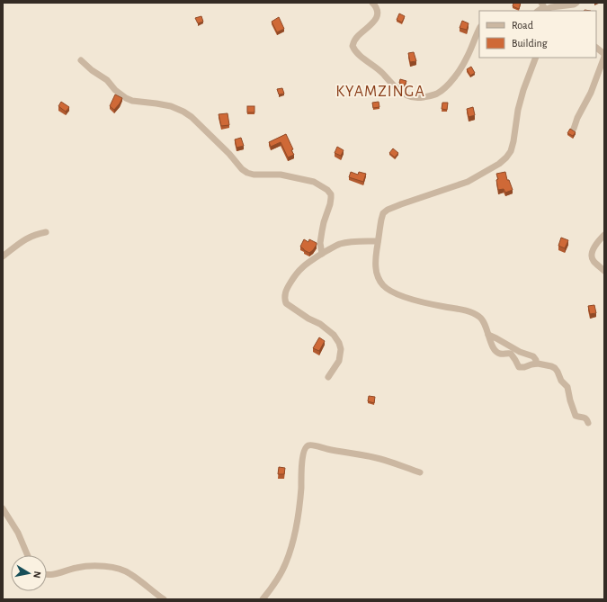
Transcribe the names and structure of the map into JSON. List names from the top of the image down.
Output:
{
  "districts": ["KYAMZINGA"],
  "legend": ["Road", "Building"],
  "north": "right"
}
